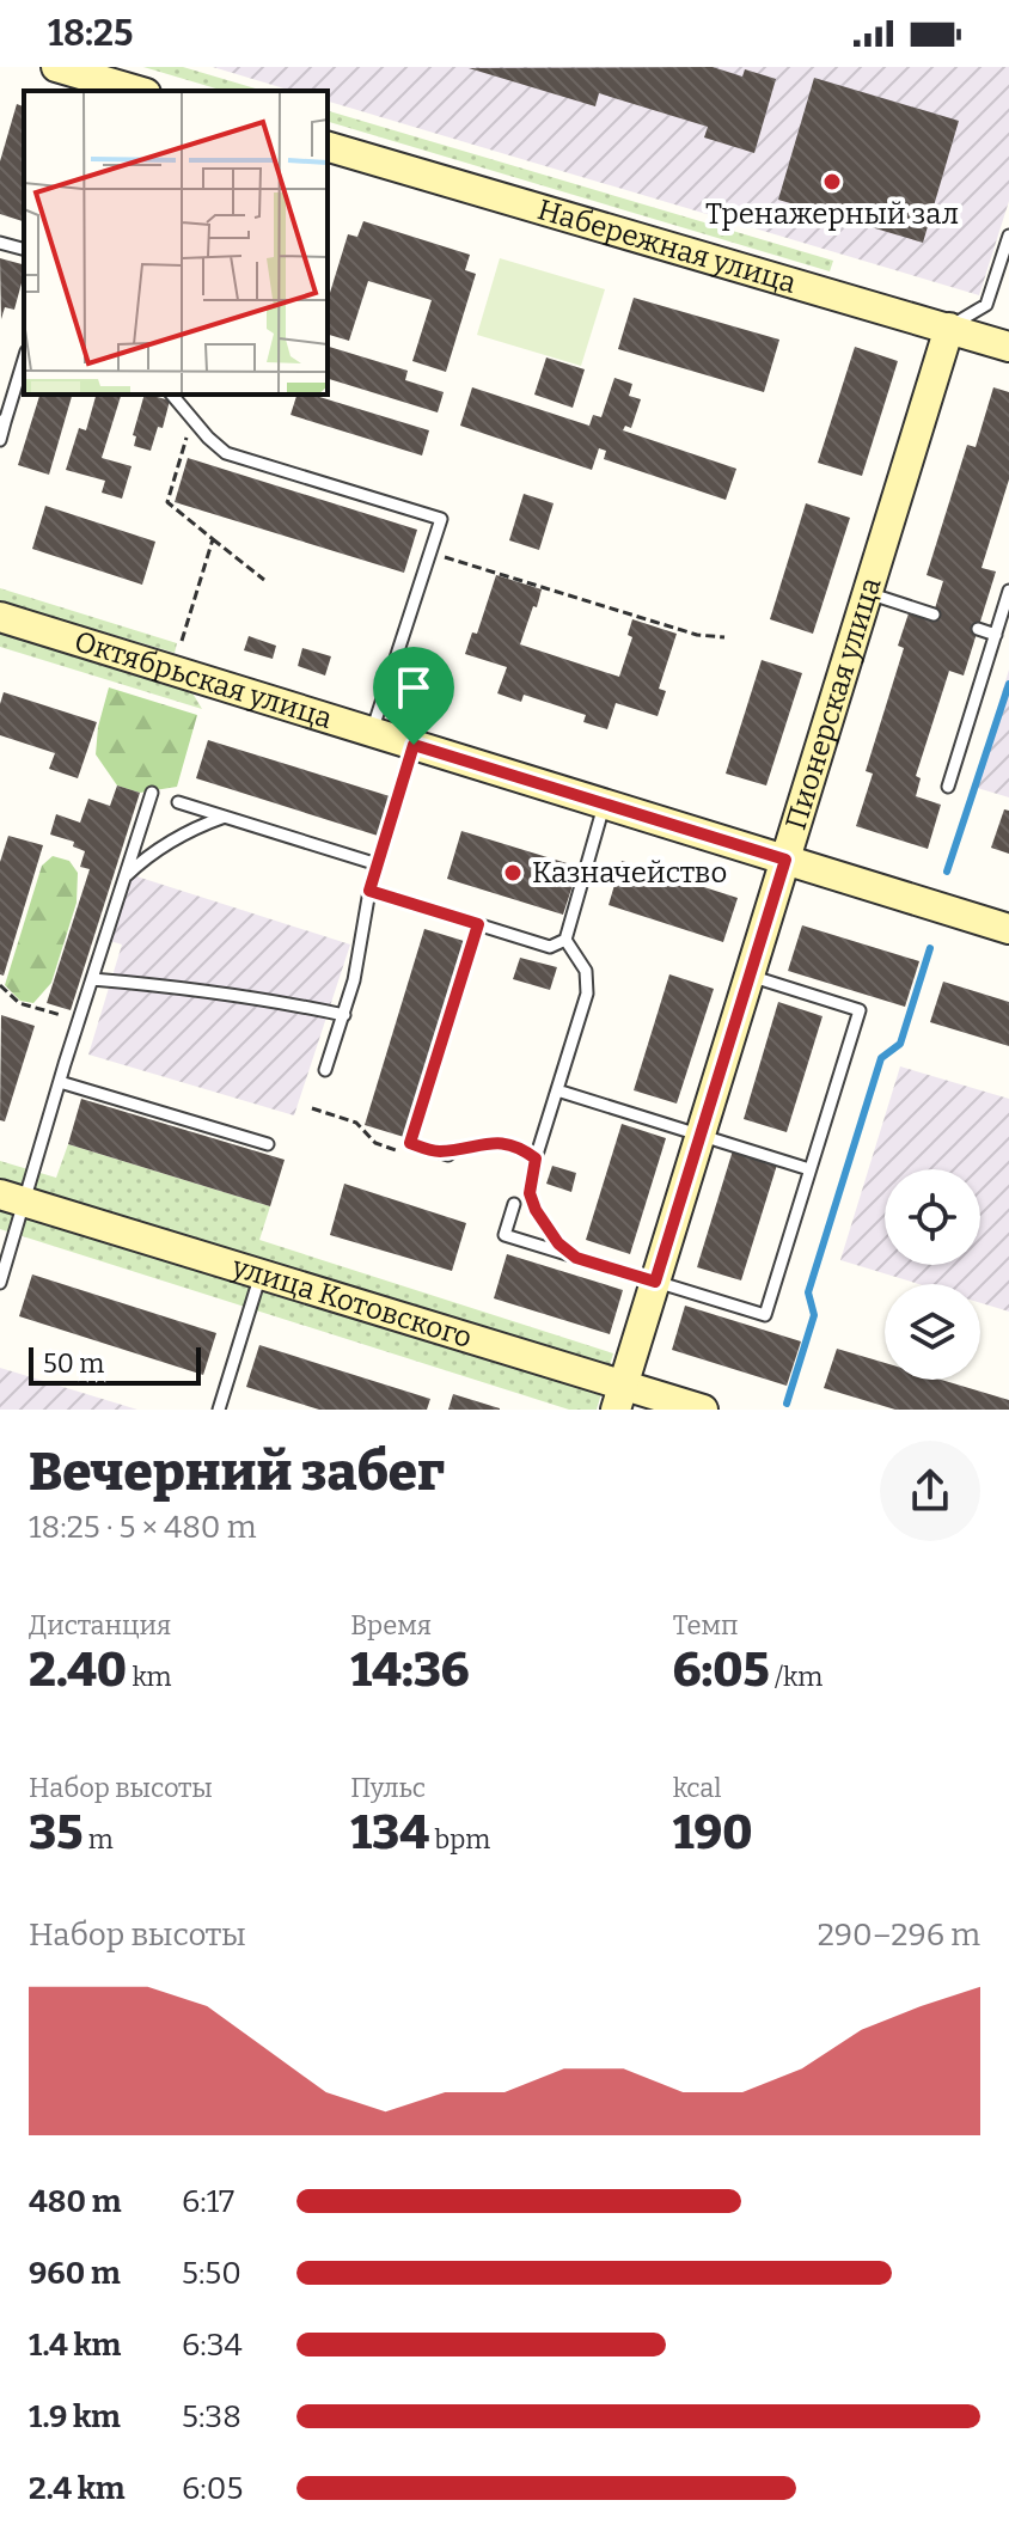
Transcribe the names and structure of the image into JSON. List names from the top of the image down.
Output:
{
  "streets": {
    "street": [
      "Набережная улица",
      "Октябрьская улица",
      "Пионерская улица",
      "улица Котовского"
    ]
  },
  "crossings": [
    ["Набережная улица", "Пионерская улица"],
    ["Октябрьская улица", "Пионерская улица"],
    ["Пионерская улица", "улица Котовского"]
  ],
  "places": ["Тренажерный зал", "Казначейство"],
  "scale_bar": "50 m",
  "page": {
    "status": "18:25",
    "scale": "50 m",
    "heading": ["Вечерний забег", "18:25 · 5 × 480 m"],
    "stats": [
      ["Дистанция", "2.40 km"],
      ["Время", "14:36"],
      ["Темп", "6:05 /km"],
      ["Набор высоты", "35 m"],
      ["Пульс", "134 bpm"],
      ["kcal", "190"]
    ],
    "chart": ["Набор высоты", "290–296 m"],
    "list": [
      {
        "name": "480 m",
        "note": "6:17"
      },
      {
        "name": "960 m",
        "note": "5:50"
      },
      {
        "name": "1.4 km",
        "note": "6:34"
      },
      {
        "name": "1.9 km",
        "note": "5:38"
      },
      {
        "name": "2.4 km",
        "note": "6:05"
      }
    ]
  }
}
